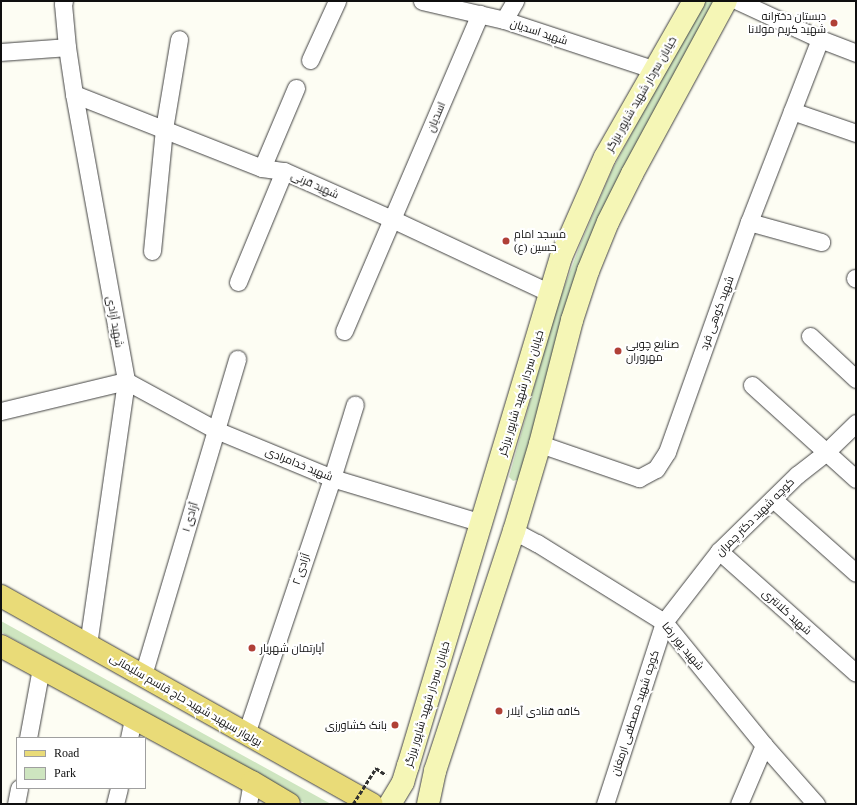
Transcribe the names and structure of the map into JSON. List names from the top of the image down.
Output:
{
  "streets": {
    "main road": ["خیابان سردار شهید شاپور برزگر", "بولوار سپهبد شهید حاج قاسم سلیمانی"],
    "street": [
      "شهید اسدیان",
      "اسدیان",
      "شهید قرنی",
      "شهید کوهی فرد",
      "شهید آزادی",
      "شهید خدامرادی",
      "آزادی ۱",
      "کوچه شهید دکتر چمران",
      "آزادی ۲",
      "شهید کلانتری",
      "شهید پور رضا",
      "کوچه شهید مصطفی ارمغان"
    ]
  },
  "crossings": [
    ["شهید اسدیان", "خیابان سردار شهید شاپور برزگر"],
    ["شهید اسدیان", "اسدیان"],
    ["خیابان سردار شهید شاپور برزگر", "شهید قرنی"],
    ["خیابان سردار شهید شاپور برزگر", "شهید خدامرادی"],
    ["اسدیان", "شهید قرنی"],
    ["شهید قرنی", "شهید آزادی"],
    ["شهید آزادی", "شهید خدامرادی"],
    ["شهید آزادی", "بولوار سپهبد شهید حاج قاسم سلیمانی"],
    ["شهید خدامرادی", "آزادی ۱"],
    ["شهید خدامرادی", "آزادی ۲"],
    ["آزادی ۱", "بولوار سپهبد شهید حاج قاسم سلیمانی"],
    ["کوچه شهید دکتر چمران", "شهید کلانتری"],
    ["کوچه شهید دکتر چمران", "شهید پور رضا"],
    ["کوچه شهید دکتر چمران", "کوچه شهید مصطفی ارمغان"],
    ["آزادی ۲", "بولوار سپهبد شهید حاج قاسم سلیمانی"],
    ["شهید پور رضا", "کوچه شهید مصطفی ارمغان"]
  ],
  "places": [
    "دبستان دخترانه شهید کریم مولانا",
    "مسجد امام حسین (ع)",
    "صنایع چوبی مهروران",
    "آپارتمان شهریار",
    "کافه قنادی آیلار",
    "بانک کشاورزی"
  ],
  "legend": ["Road", "Park"]
}
